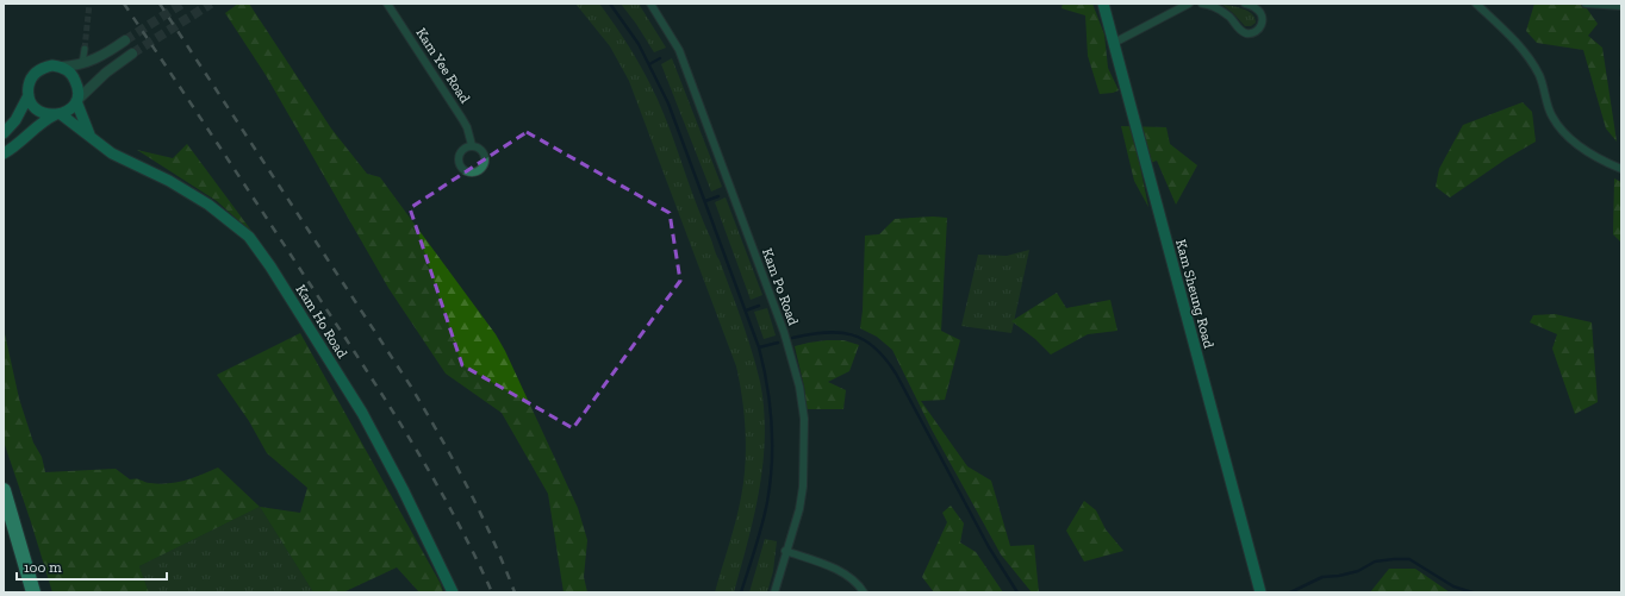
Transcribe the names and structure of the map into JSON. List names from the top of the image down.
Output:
{
  "streets": {
    "main road": ["Kam Sheung Road", "Kam Ho Road"],
    "street": ["Kam Yee Road", "Kam Po Road"]
  },
  "scale_bar": "100 m"
}
